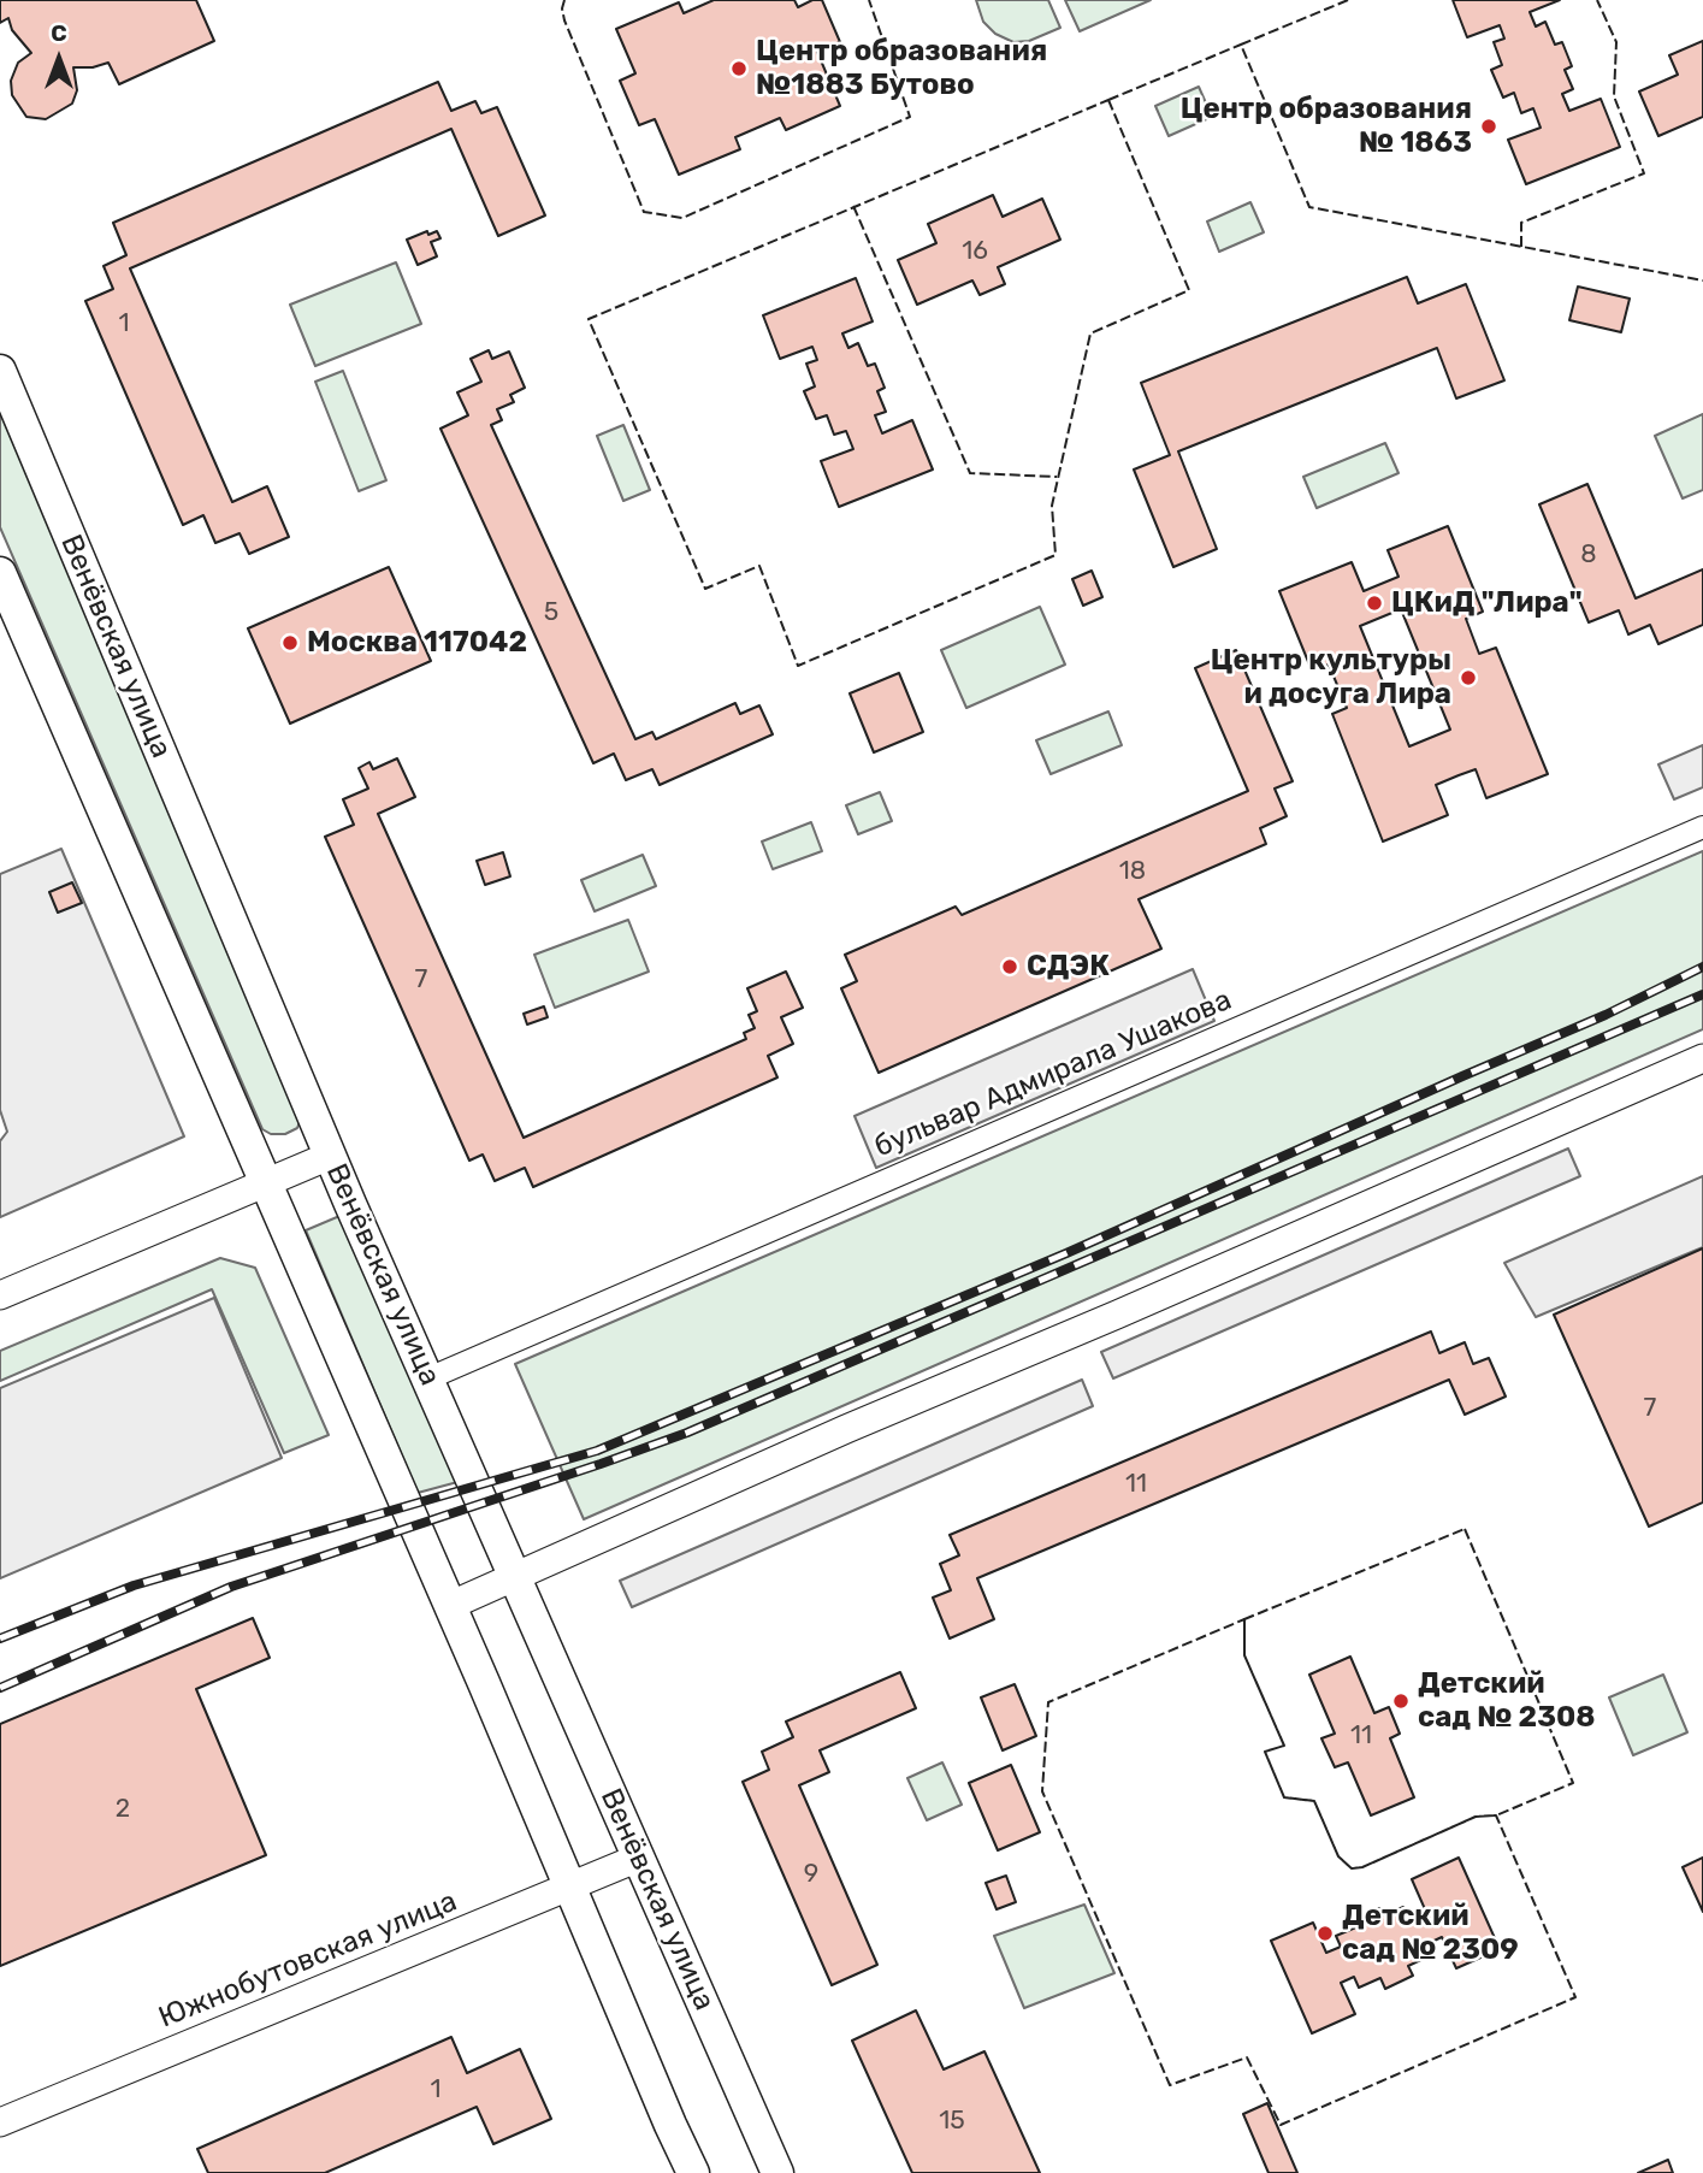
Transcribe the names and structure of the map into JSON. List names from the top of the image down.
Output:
{
  "streets": {
    "main road": ["Венёвская улица"],
    "street": ["бульвар Адмирала Ушакова", "Южнобутовская улица"]
  },
  "crossings": [
    ["Венёвская улица", "бульвар Адмирала Ушакова"],
    ["Венёвская улица", "Южнобутовская улица"]
  ],
  "places": [
    "Центр образования №1883 Бутово",
    "Центр образования № 1863",
    "ЦКиД \"Лира\"",
    "Москва 117042",
    "Центр культуры и досуга Лира",
    "СДЭК",
    "Детский сад № 2308",
    "Детский сад № 2309"
  ],
  "house_numbers": [
    "16",
    "1",
    "8",
    "5",
    "18",
    "7",
    "7",
    "11",
    "11",
    "2",
    "9",
    "1",
    "15"
  ],
  "north": "top"
}
